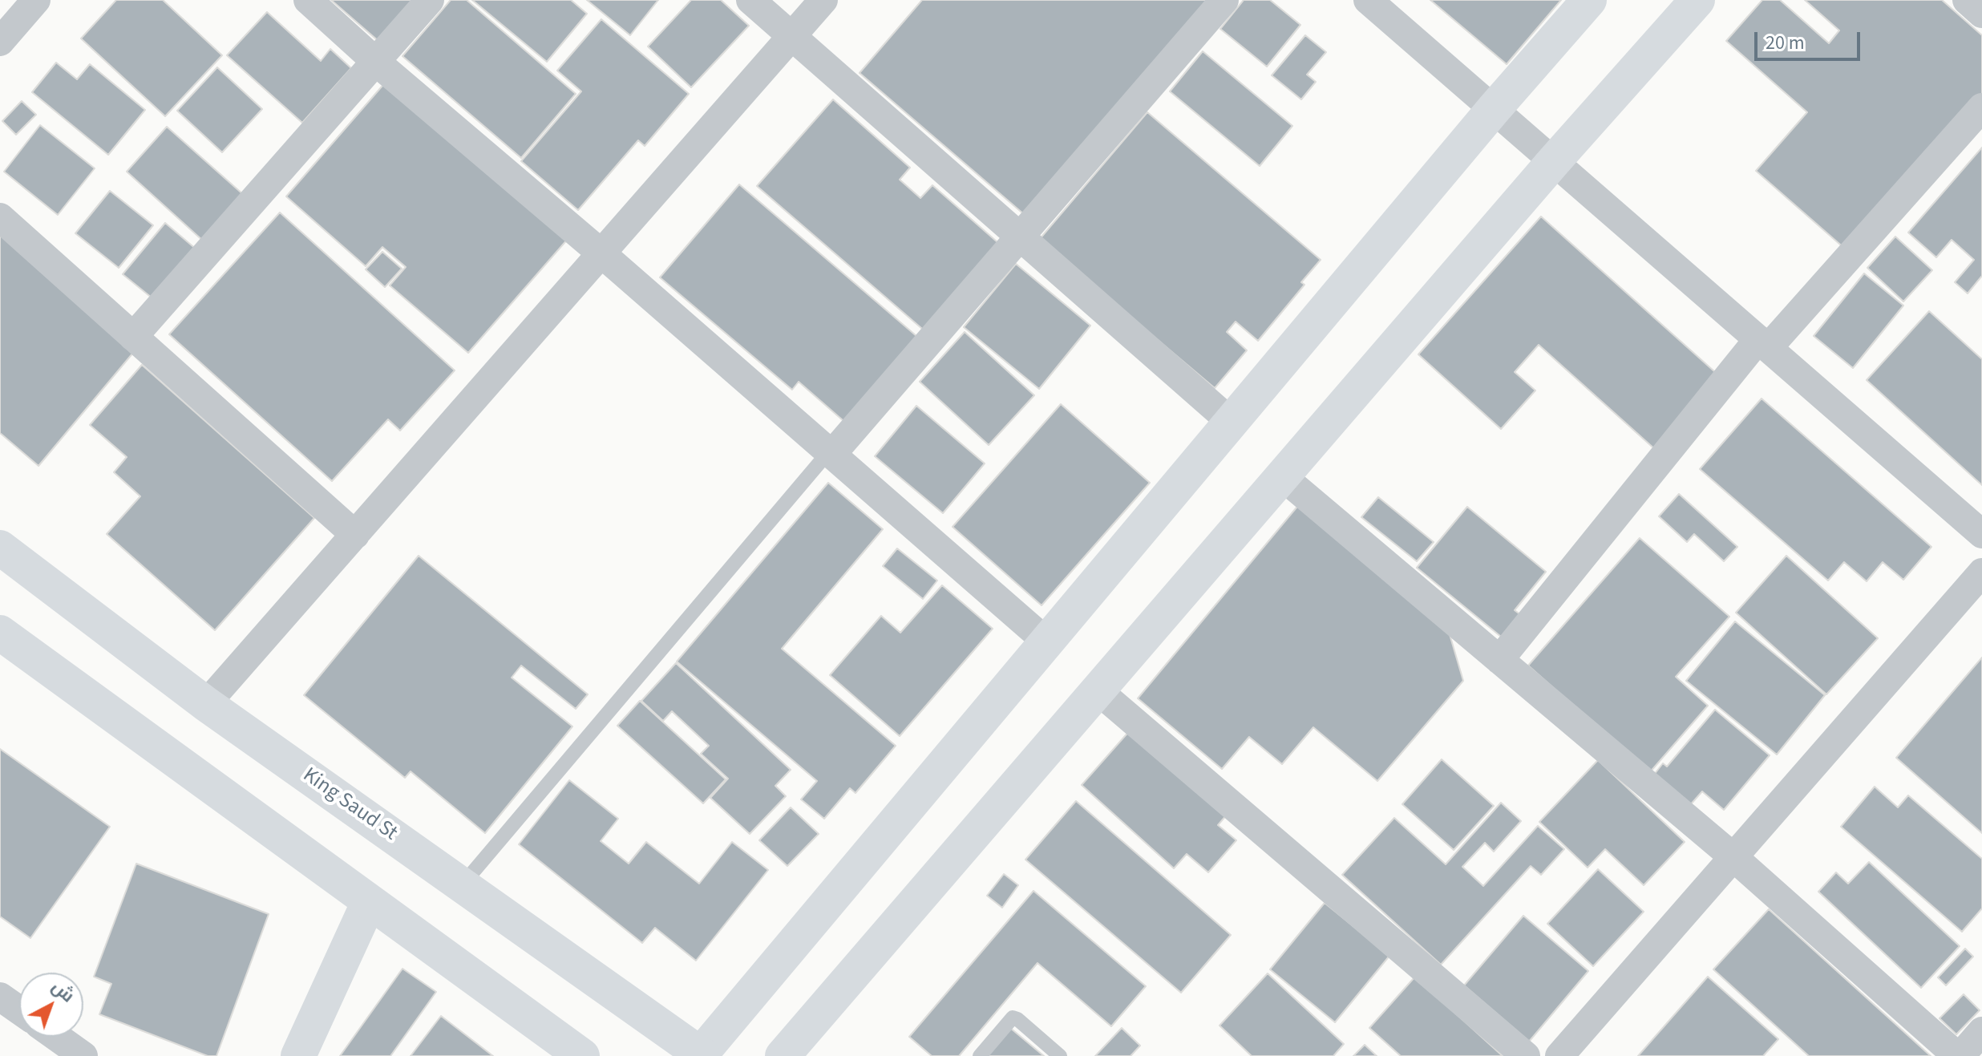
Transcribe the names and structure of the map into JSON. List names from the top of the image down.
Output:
{
  "streets": {
    "street": ["King Saud St"]
  },
  "scale_bar": "20 m",
  "north": "top right"
}
